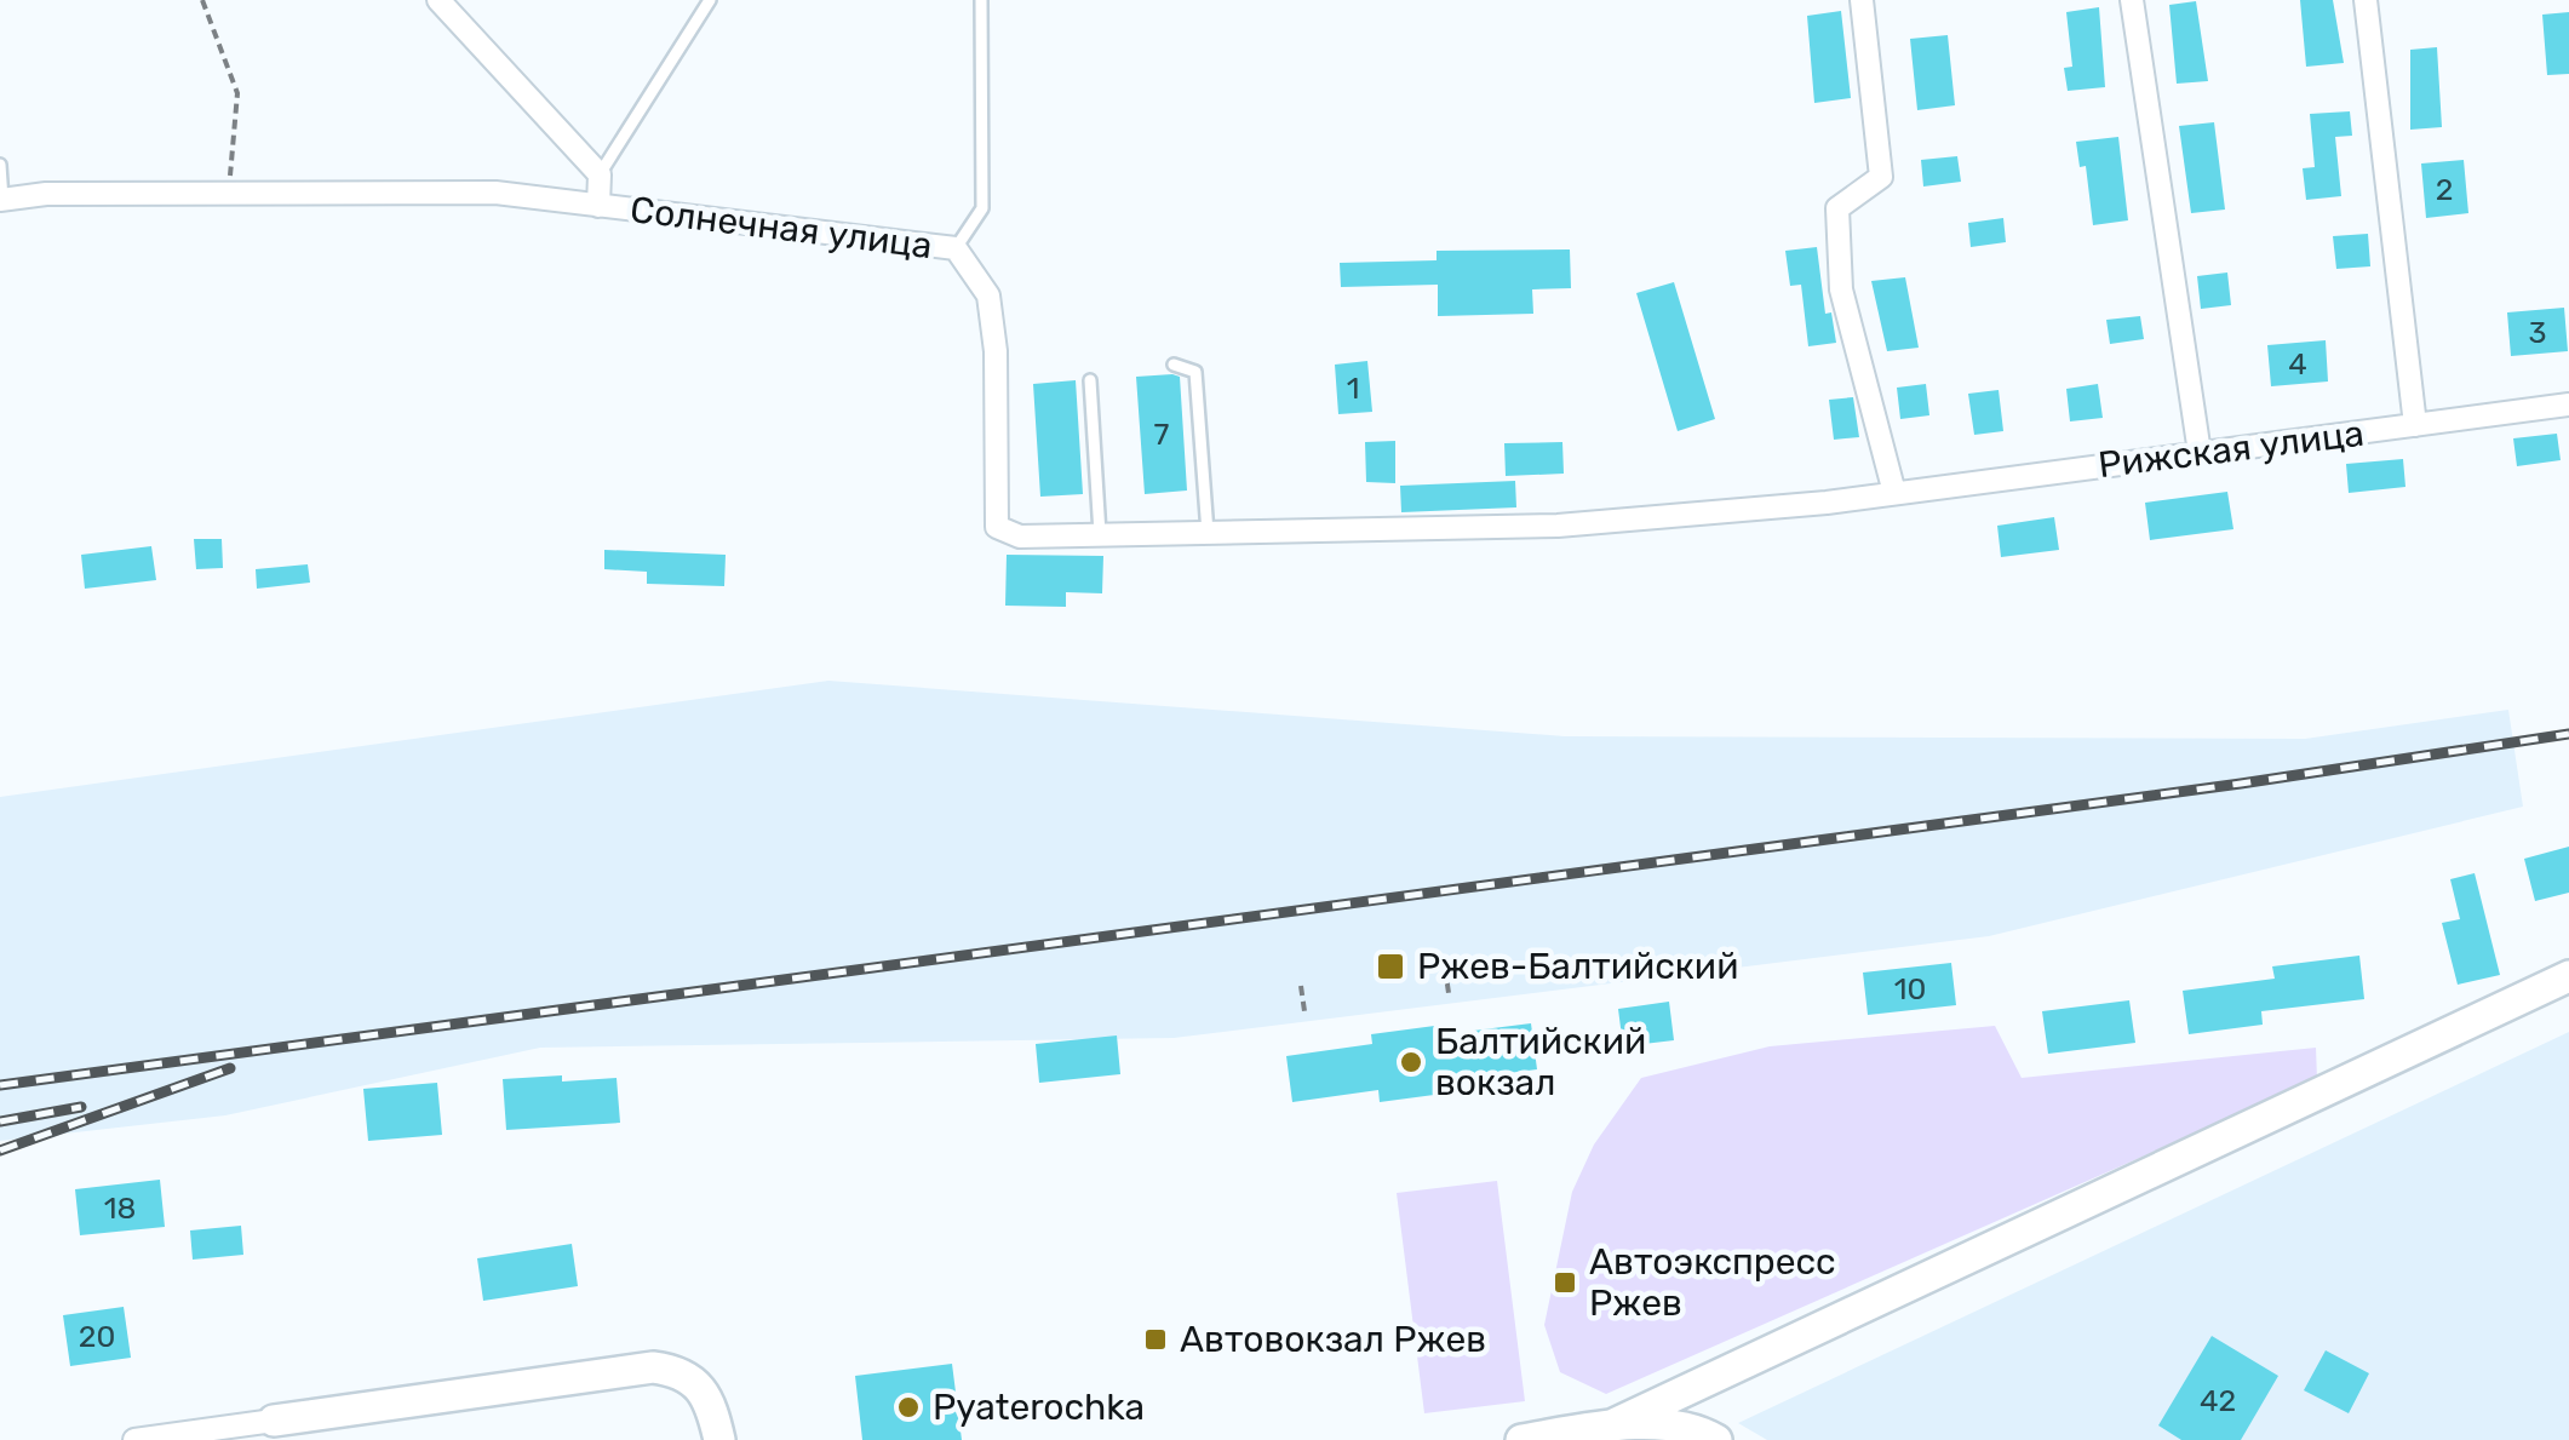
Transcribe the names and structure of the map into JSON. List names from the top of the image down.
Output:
{
  "streets": {
    "street": ["Солнечная улица", "Рижская улица"]
  },
  "crossings": [
    ["Солнечная улица", "Рижская улица"]
  ],
  "places": {
    "transit": ["Ржев-Балтийский", "Автоэкспресс Ржев", "Автовокзал Ржев"],
    "other": ["Балтийский вокзал", "Pyaterochka"]
  },
  "house_numbers": [
    "2",
    "3",
    "4",
    "1",
    "7",
    "10",
    "18",
    "20",
    "42"
  ]
}
